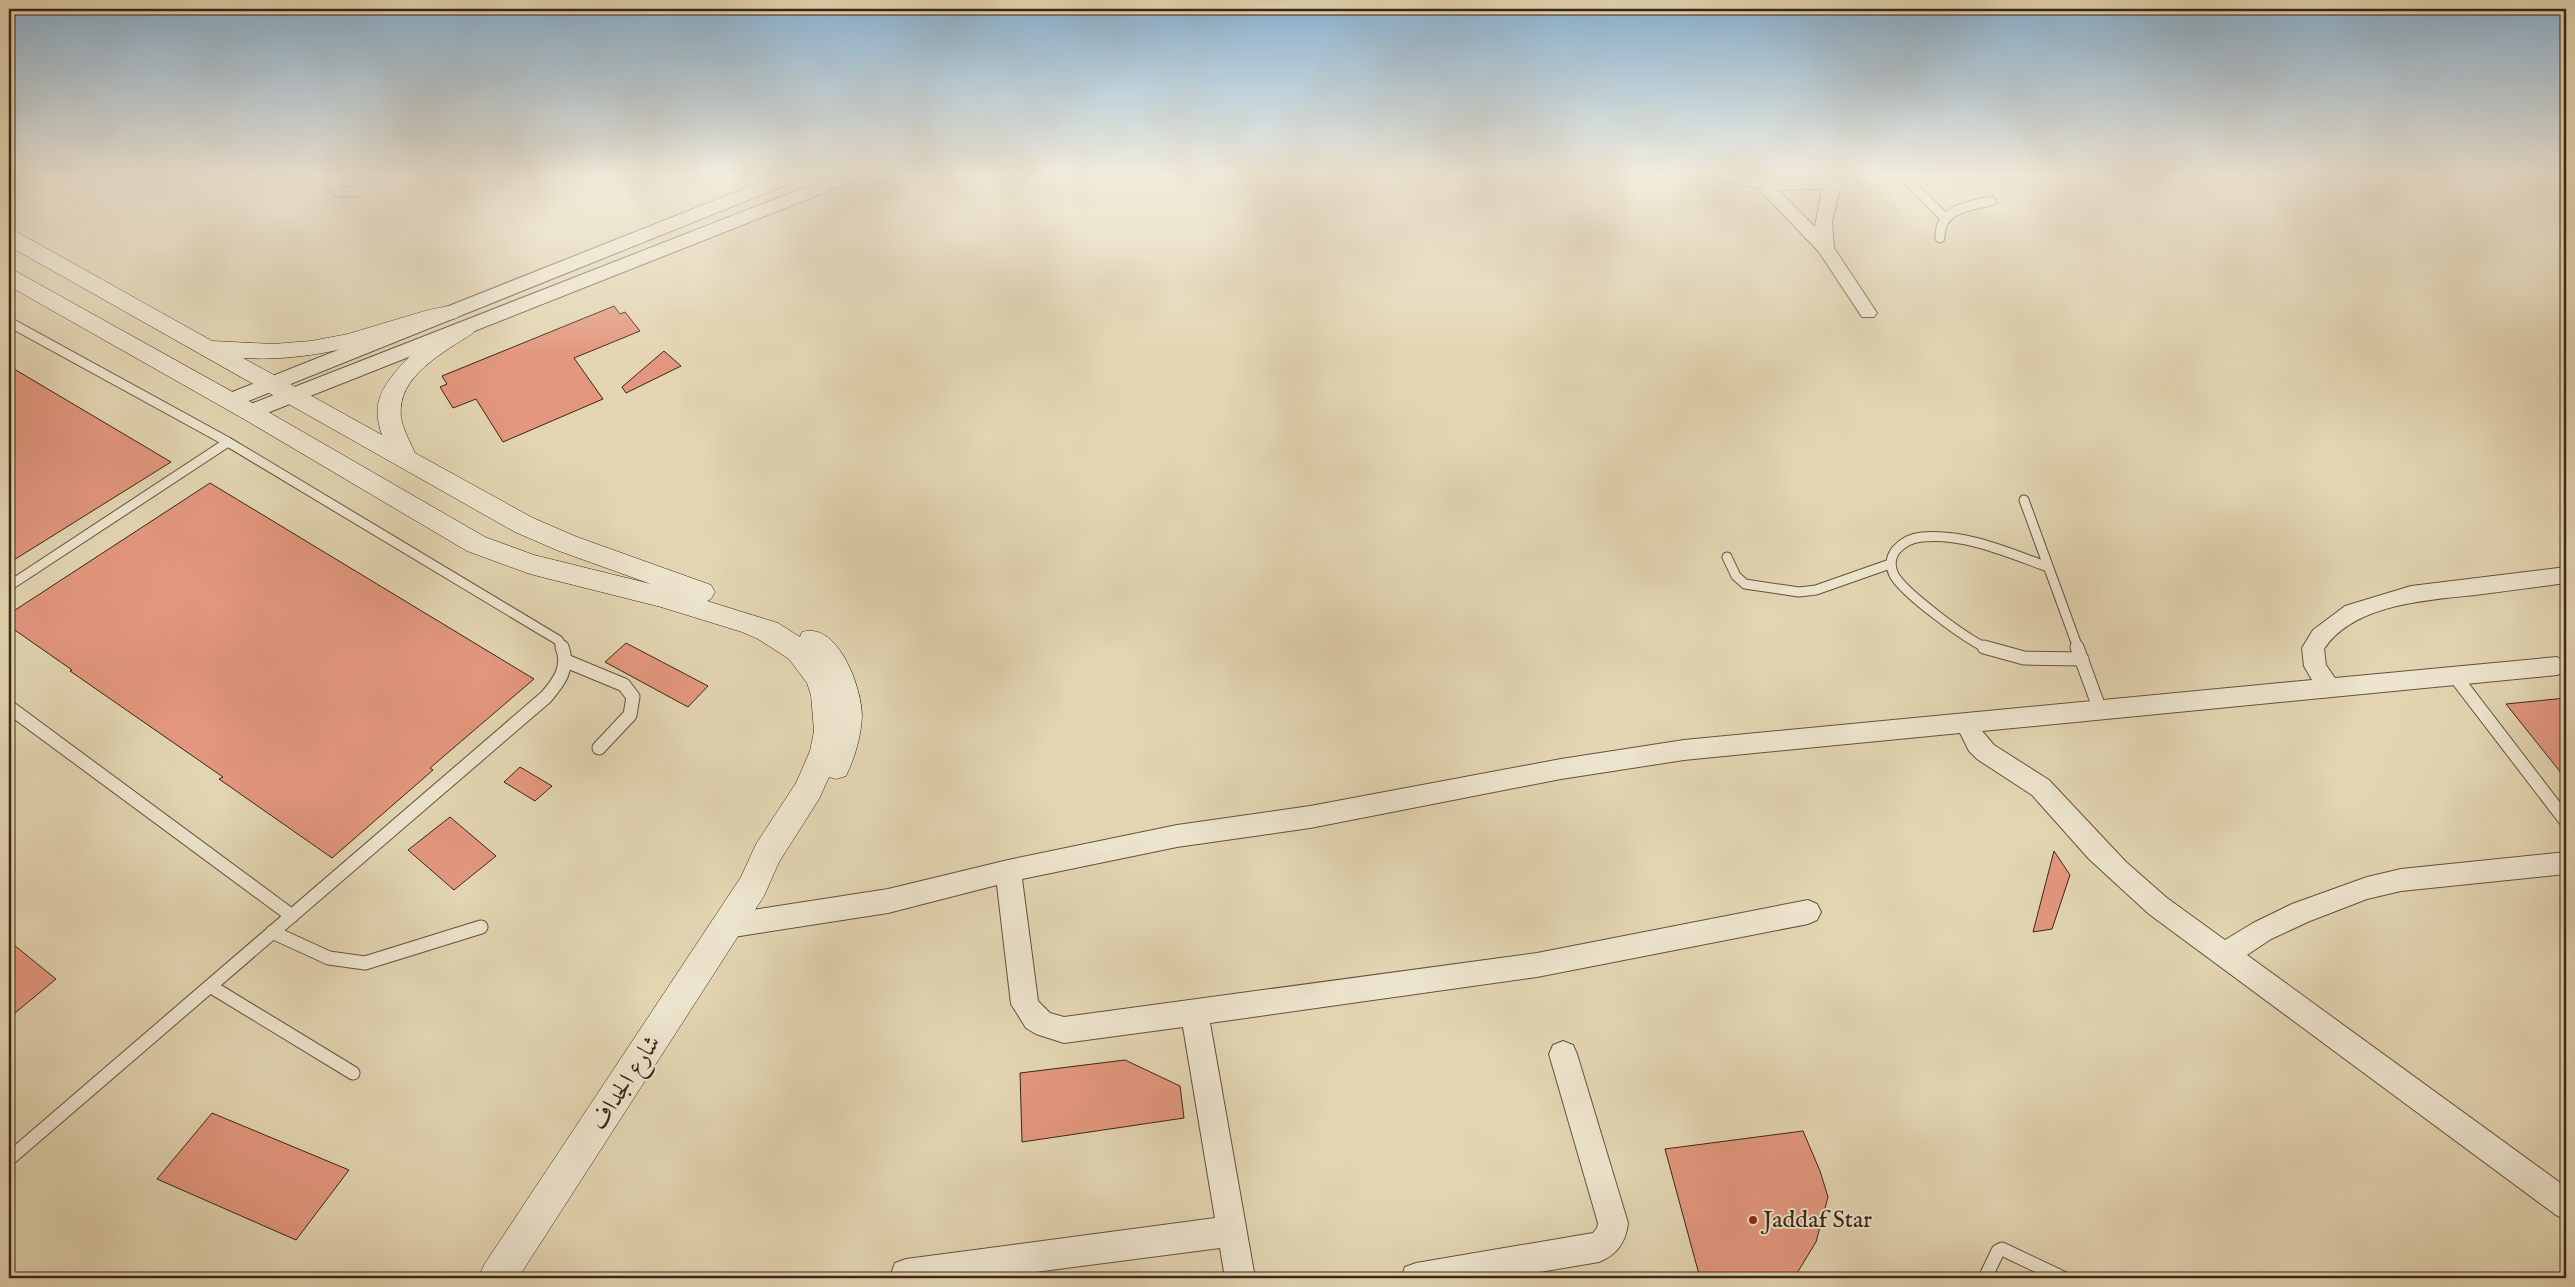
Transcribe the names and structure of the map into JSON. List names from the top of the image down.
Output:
{
  "streets": {
    "street": ["شارع الجداف"]
  },
  "places": ["Jaddaf Star"]
}
